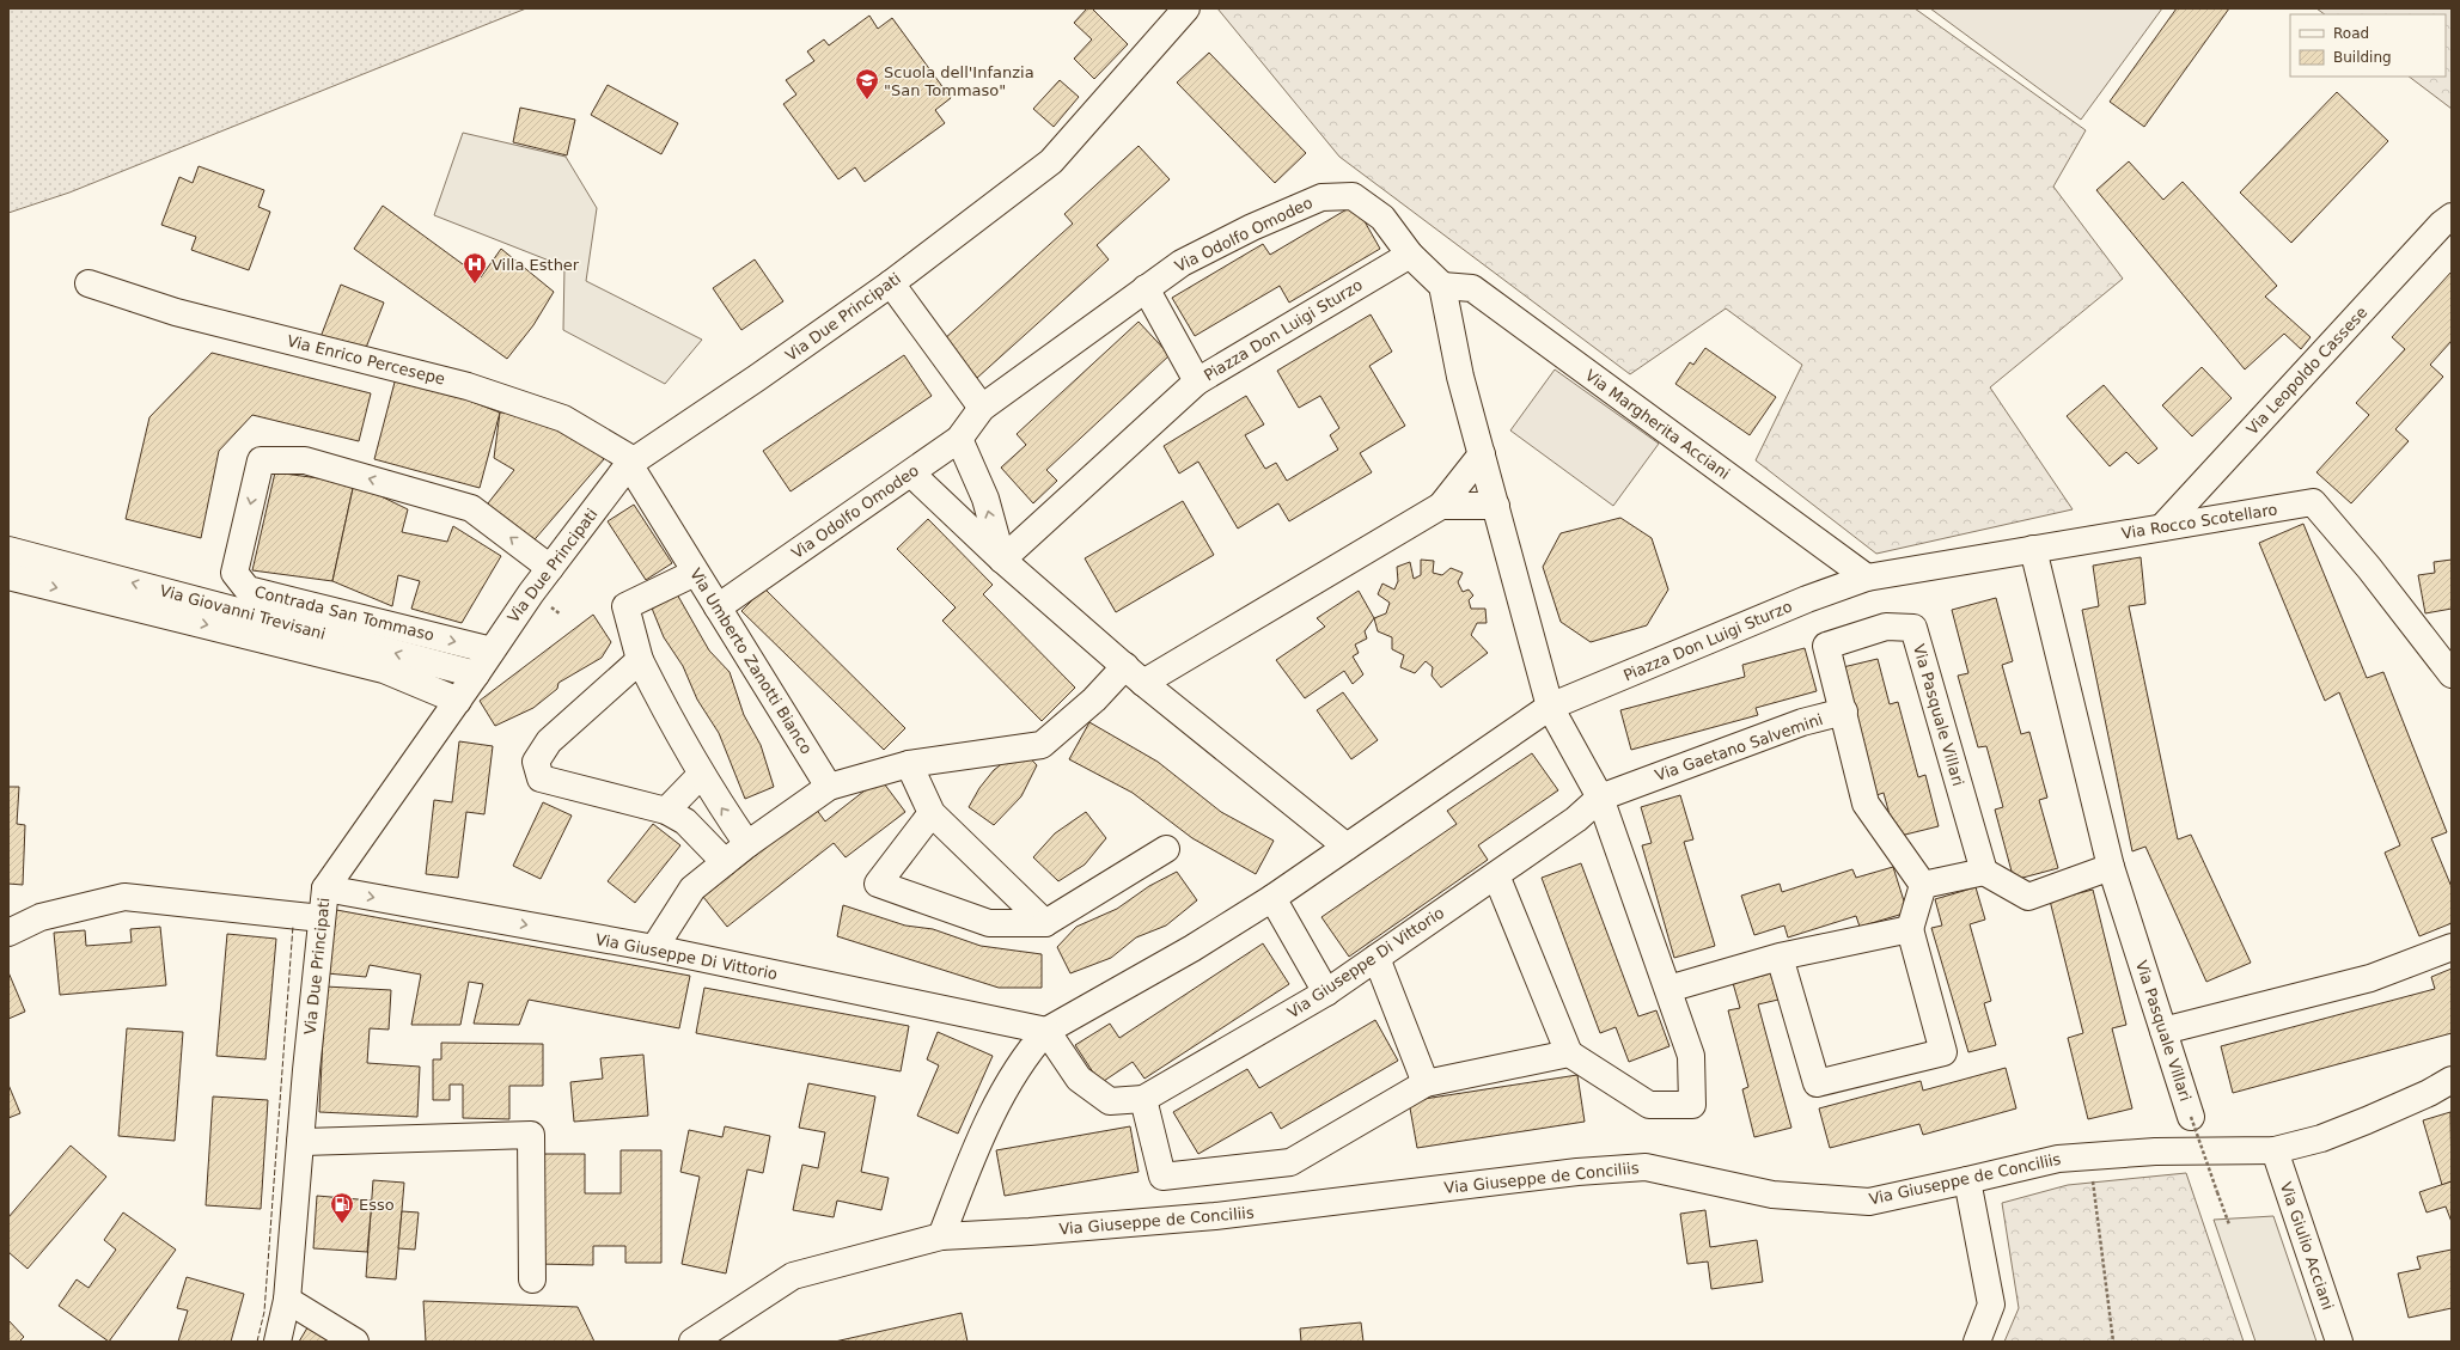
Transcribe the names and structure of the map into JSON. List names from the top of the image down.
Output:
{
  "streets": {
    "street": [
      "Via Odolfo Omodeo",
      "Via Due Principati",
      "Piazza Don Luigi Sturzo",
      "Via Enrico Percesepe",
      "Via Leopoldo Cassese",
      "Via Margherita Acciani",
      "Via Rocco Scotellaro",
      "Via Giovanni Trevisani",
      "Contrada San Tommaso",
      "Via Umberto Zanotti Bianco",
      "Via Pasquale Villari",
      "Via Gaetano Salvemini",
      "Via Giuseppe Di Vittorio",
      "Via Giuseppe de Conciliis",
      "Via Giulio Acciani"
    ]
  },
  "crossings": [
    ["Via Odolfo Omodeo", "Piazza Don Luigi Sturzo"],
    ["Via Odolfo Omodeo", "Via Umberto Zanotti Bianco"],
    ["Via Due Principati", "Via Enrico Percesepe"],
    ["Via Due Principati", "Via Giovanni Trevisani"],
    ["Via Due Principati", "Contrada San Tommaso"],
    ["Via Due Principati", "Via Umberto Zanotti Bianco"],
    ["Via Due Principati", "Via Giuseppe Di Vittorio"],
    ["Piazza Don Luigi Sturzo", "Via Margherita Acciani"],
    ["Piazza Don Luigi Sturzo", "Via Rocco Scotellaro"],
    ["Via Enrico Percesepe", "Via Umberto Zanotti Bianco"],
    ["Via Leopoldo Cassese", "Via Rocco Scotellaro"],
    ["Via Margherita Acciani", "Via Rocco Scotellaro"],
    ["Via Rocco Scotellaro", "Via Pasquale Villari"],
    ["Via Pasquale Villari", "Via Gaetano Salvemini"],
    ["Via Gaetano Salvemini", "Via Giuseppe Di Vittorio"],
    ["Via Giuseppe de Conciliis", "Via Giulio Acciani"]
  ],
  "places": {
    "school or university": ["Scuola dell'Infanzia \"San Tommaso\""],
    "hospital": ["Villa Esther"],
    "fuel station": ["Esso"]
  },
  "legend": ["Road", "Building"]
}
